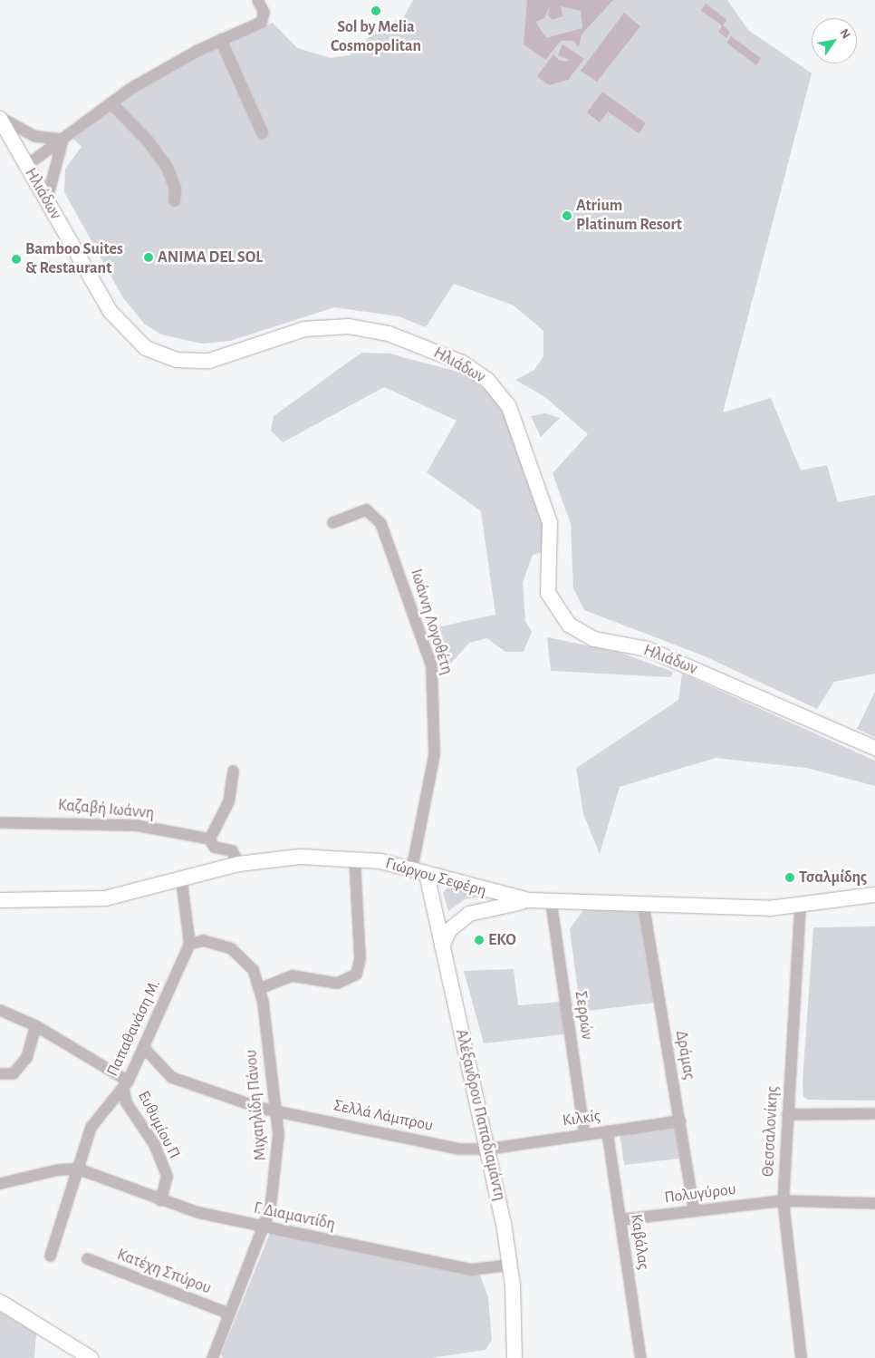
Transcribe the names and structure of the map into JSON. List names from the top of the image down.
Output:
{
  "streets": {
    "street": [
      "Ηλιάδων",
      "Ιωάννη Λογοθέτη",
      "Καζαβή Ιωάννη",
      "Γιώργου Σεφέρη",
      "Σερρών",
      "Παπαθανάση Μ.",
      "Δράμας",
      "Μιχαηλίδη Πάνου",
      "Αλέξανδρου Παπαδιαμάντη",
      "Σελλά Λάμπρου",
      "Κιλκίς",
      "Ευθυμίου Π",
      "Θεσσαλονίκης",
      "Πολυγύρου",
      "Γ. Διαμαντίδη",
      "Καβάλας",
      "Κατέχη Σπύρου"
    ]
  },
  "crossings": [
    ["Ιωάννη Λογοθέτη", "Γιώργου Σεφέρη"],
    ["Γιώργου Σεφέρη", "Σερρών"],
    ["Γιώργου Σεφέρη", "Δράμας"],
    ["Γιώργου Σεφέρη", "Αλέξανδρου Παπαδιαμάντη"],
    ["Γιώργου Σεφέρη", "Θεσσαλονίκης"],
    ["Σερρών", "Κιλκίς"],
    ["Παπαθανάση Μ.", "Μιχαηλίδη Πάνου"],
    ["Παπαθανάση Μ.", "Σελλά Λάμπρου"],
    ["Παπαθανάση Μ.", "Ευθυμίου Π"],
    ["Παπαθανάση Μ.", "Γ. Διαμαντίδη"],
    ["Δράμας", "Κιλκίς"],
    ["Δράμας", "Πολυγύρου"],
    ["Μιχαηλίδη Πάνου", "Σελλά Λάμπρου"],
    ["Μιχαηλίδη Πάνου", "Γ. Διαμαντίδη"],
    ["Μιχαηλίδη Πάνου", "Κατέχη Σπύρου"],
    ["Αλέξανδρου Παπαδιαμάντη", "Σελλά Λάμπρου"],
    ["Αλέξανδρου Παπαδιαμάντη", "Κιλκίς"],
    ["Αλέξανδρου Παπαδιαμάντη", "Γ. Διαμαντίδη"],
    ["Σελλά Λάμπρου", "Κιλκίς"],
    ["Κιλκίς", "Καβάλας"],
    ["Ευθυμίου Π", "Γ. Διαμαντίδη"],
    ["Θεσσαλονίκης", "Πολυγύρου"],
    ["Πολυγύρου", "Καβάλας"]
  ],
  "places": [
    "Sol by Melia Cosmopolitan",
    "Atrium Platinum Resort",
    "ANIMA DEL SOL",
    "Bamboo Suites & Restaurant",
    "Τσαλμίδης",
    "EKO"
  ],
  "north": "top right"
}
